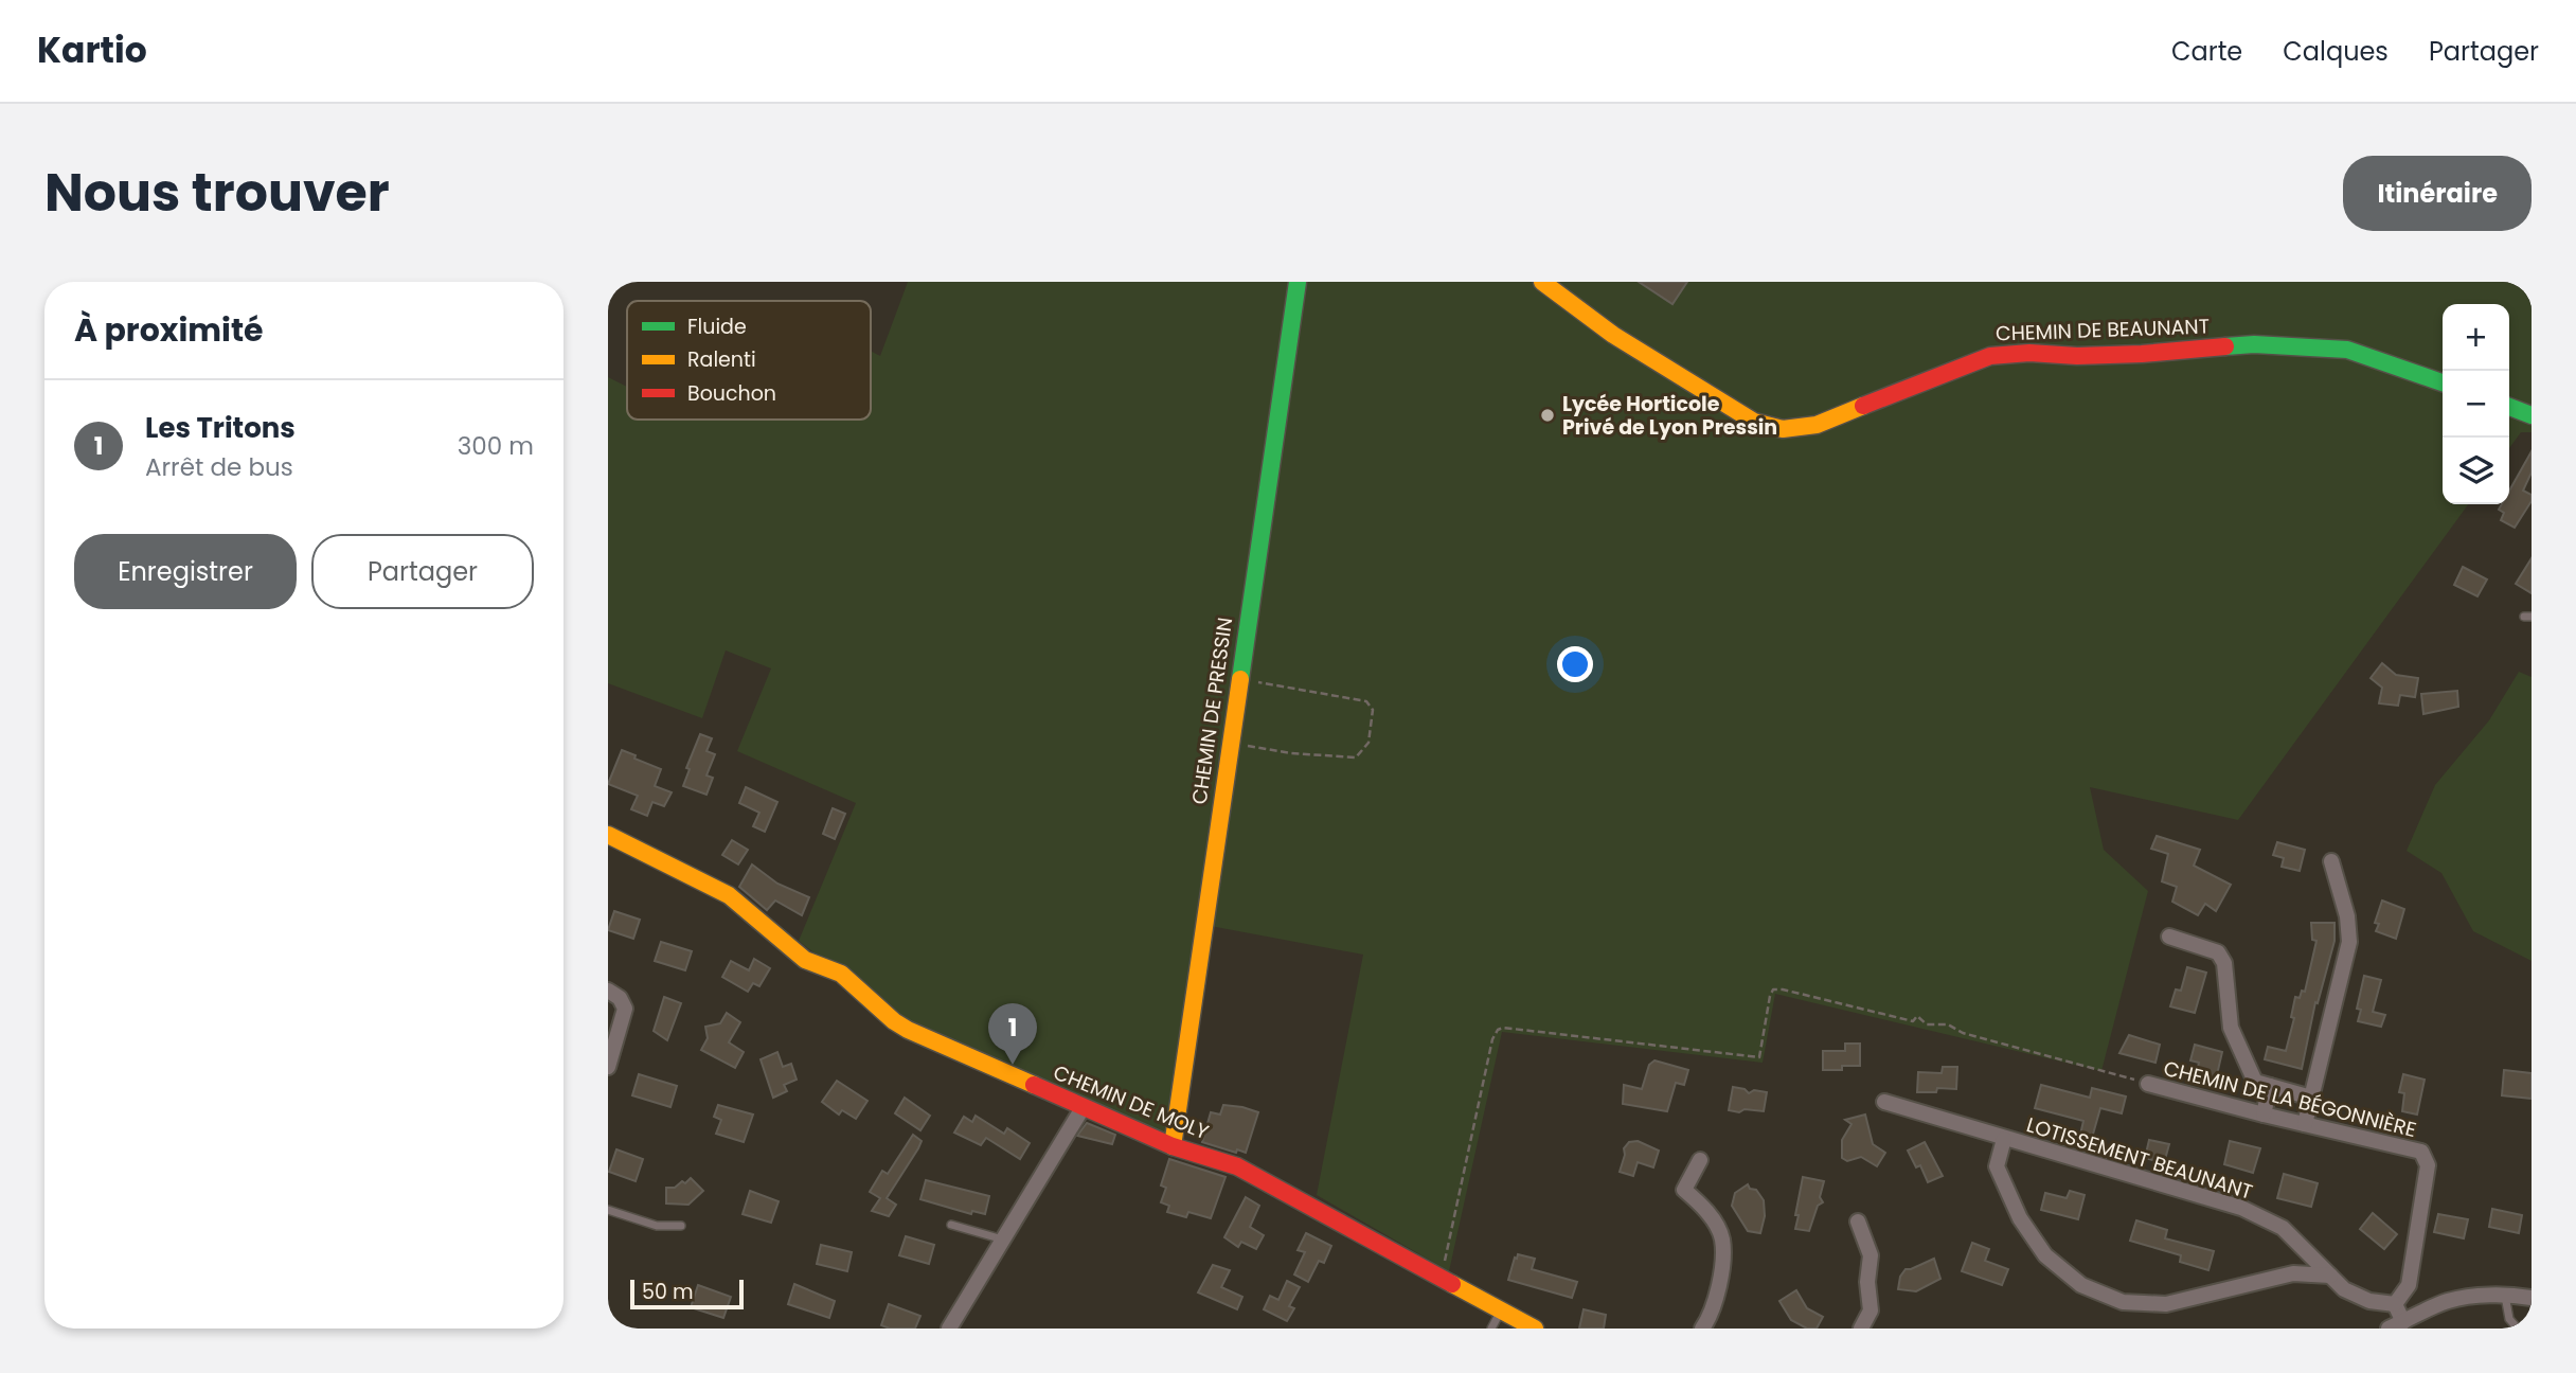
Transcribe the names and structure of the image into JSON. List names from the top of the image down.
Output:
{
  "streets": {
    "street": [
      "CHEMIN DE BEAUNANT",
      "CHEMIN DE PRESSIN",
      "CHEMIN DE LA BÉGONNIÈRE",
      "CHEMIN DE MOLY",
      "LOTISSEMENT BEAUNANT"
    ]
  },
  "crossings": [
    ["CHEMIN DE PRESSIN", "CHEMIN DE MOLY"],
    ["CHEMIN DE LA BÉGONNIÈRE", "LOTISSEMENT BEAUNANT"]
  ],
  "places": ["Lycée Horticole Privé de Lyon Pressin"],
  "legend": ["Fluide", "Ralenti", "Bouchon"],
  "scale_bar": "50 m",
  "page": {
    "header": "Kartio",
    "nav": ["Carte", "Calques", "Partager"],
    "title": "Nous trouver",
    "buttons": [
      "Itinéraire",
      ["Enregistrer", "Partager"]
    ],
    "heading": "À proximité",
    "map_buttons": ["+", "−"],
    "list": [
      {
        "mark": "1",
        "name": "Les Tritons",
        "note": "Arrêt de bus",
        "value": "300 m"
      }
    ],
    "pins": "1",
    "scale": "50 m"
  }
}
